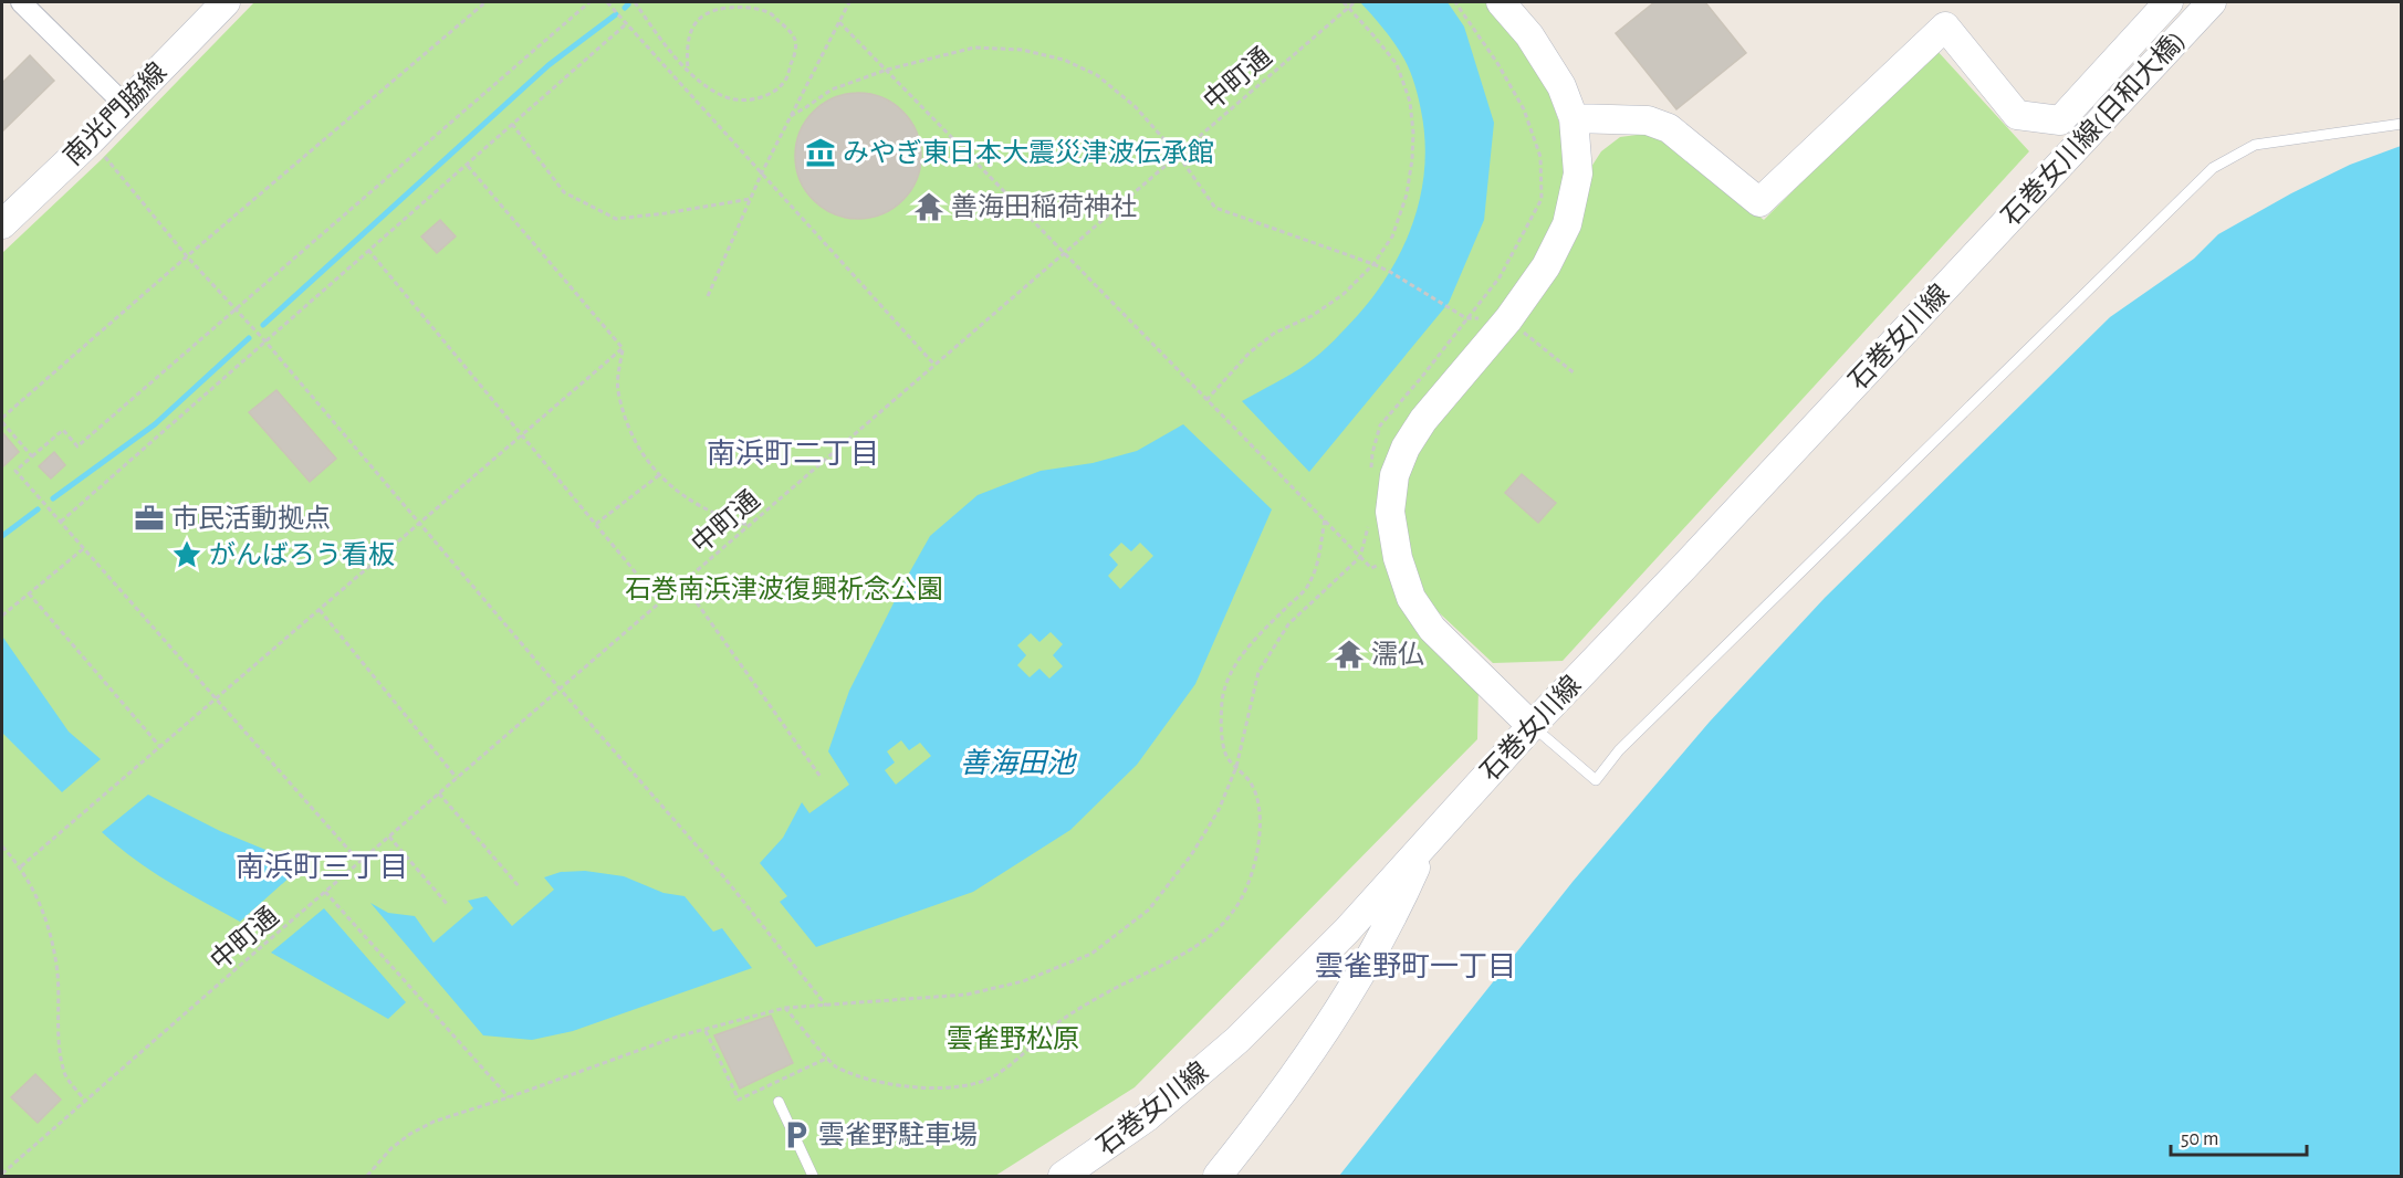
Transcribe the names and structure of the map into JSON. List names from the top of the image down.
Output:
{
  "streets": {
    "street": ["南光門脇線", "石巻女川線(日和大橋)", "石巻女川線"],
    "path": ["中町通"]
  },
  "crossings": [
    ["石巻女川線(日和大橋)", "石巻女川線"]
  ],
  "districts": ["南浜町二丁目", "南浜町三丁目", "雲雀野町一丁目"],
  "water": ["善海田池"],
  "parks": ["石巻南浜津波復興祈念公園", "雲雀野松原"],
  "places": {
    "museum": ["みやぎ東日本大震災津波伝承館"],
    "temple": ["善海田稲荷神社", "濡仏"],
    "office": ["市民活動拠点"],
    "place": ["がんばろう看板"],
    "parking": ["雲雀野駐車場"]
  },
  "scale_bar": "50 m"
}
